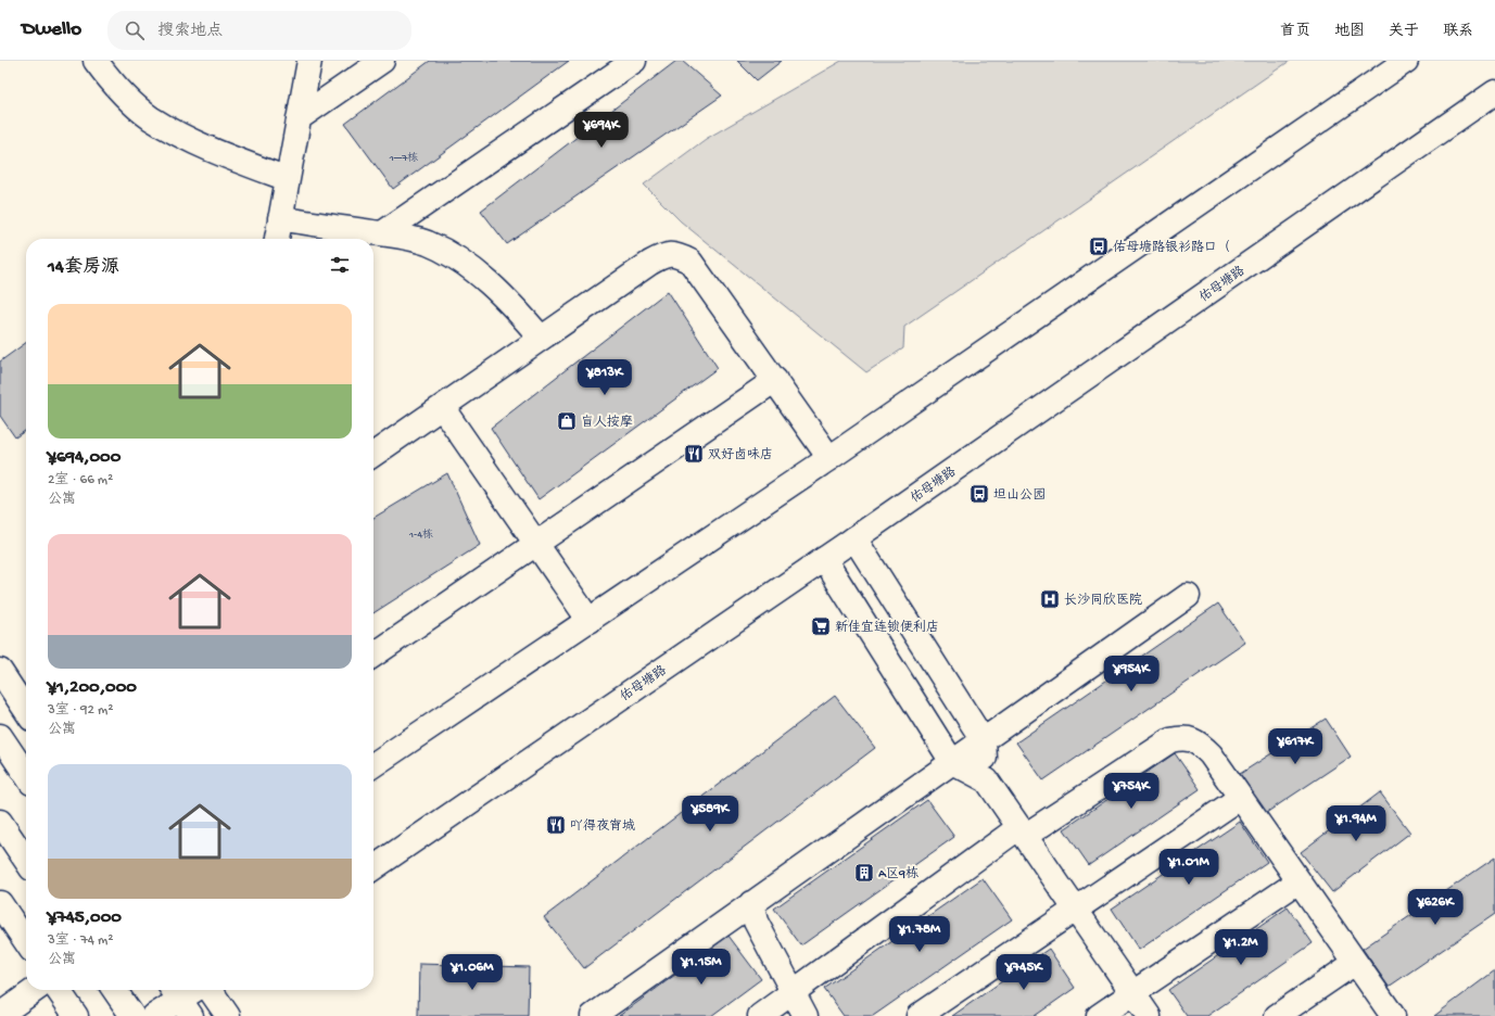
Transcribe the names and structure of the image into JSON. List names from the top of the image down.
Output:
{
  "streets": {
    "street": ["佑母塘路"]
  },
  "places": {
    "bus stop": ["佑母塘路银衫路口（", "坦山公园"],
    "shop": ["盲人按摩"],
    "restaurant": ["双好卤味店", "吖得夜宵城"],
    "hospital": ["长沙同欣医院"],
    "supermarket": ["新佳宜连锁便利店"],
    "building": ["A区9栋"]
  },
  "house_numbers": ["1—7栋", "1-4栋"],
  "page": {
    "header": "Dwello",
    "search": "搜索地点",
    "nav": [
      "首页",
      "地图",
      "关于",
      "联系"
    ],
    "price": [
      "¥694K",
      "¥813K",
      "¥954K",
      "¥617K",
      "¥754K",
      "¥589K",
      "¥1.94M",
      "¥1.01M",
      "¥626K",
      "¥1.78M",
      "¥1.2M",
      "¥1.15M",
      "¥1.06M",
      "¥745K"
    ],
    "heading": "14套房源",
    "list": [
      {
        "name": "¥694,000",
        "note": "2室 · 66 m² · 公寓"
      },
      {
        "name": "¥1,200,000",
        "note": "3室 · 92 m² · 公寓"
      },
      {
        "name": "¥745,000",
        "note": "3室 · 74 m² · 公寓"
      }
    ]
  }
}
